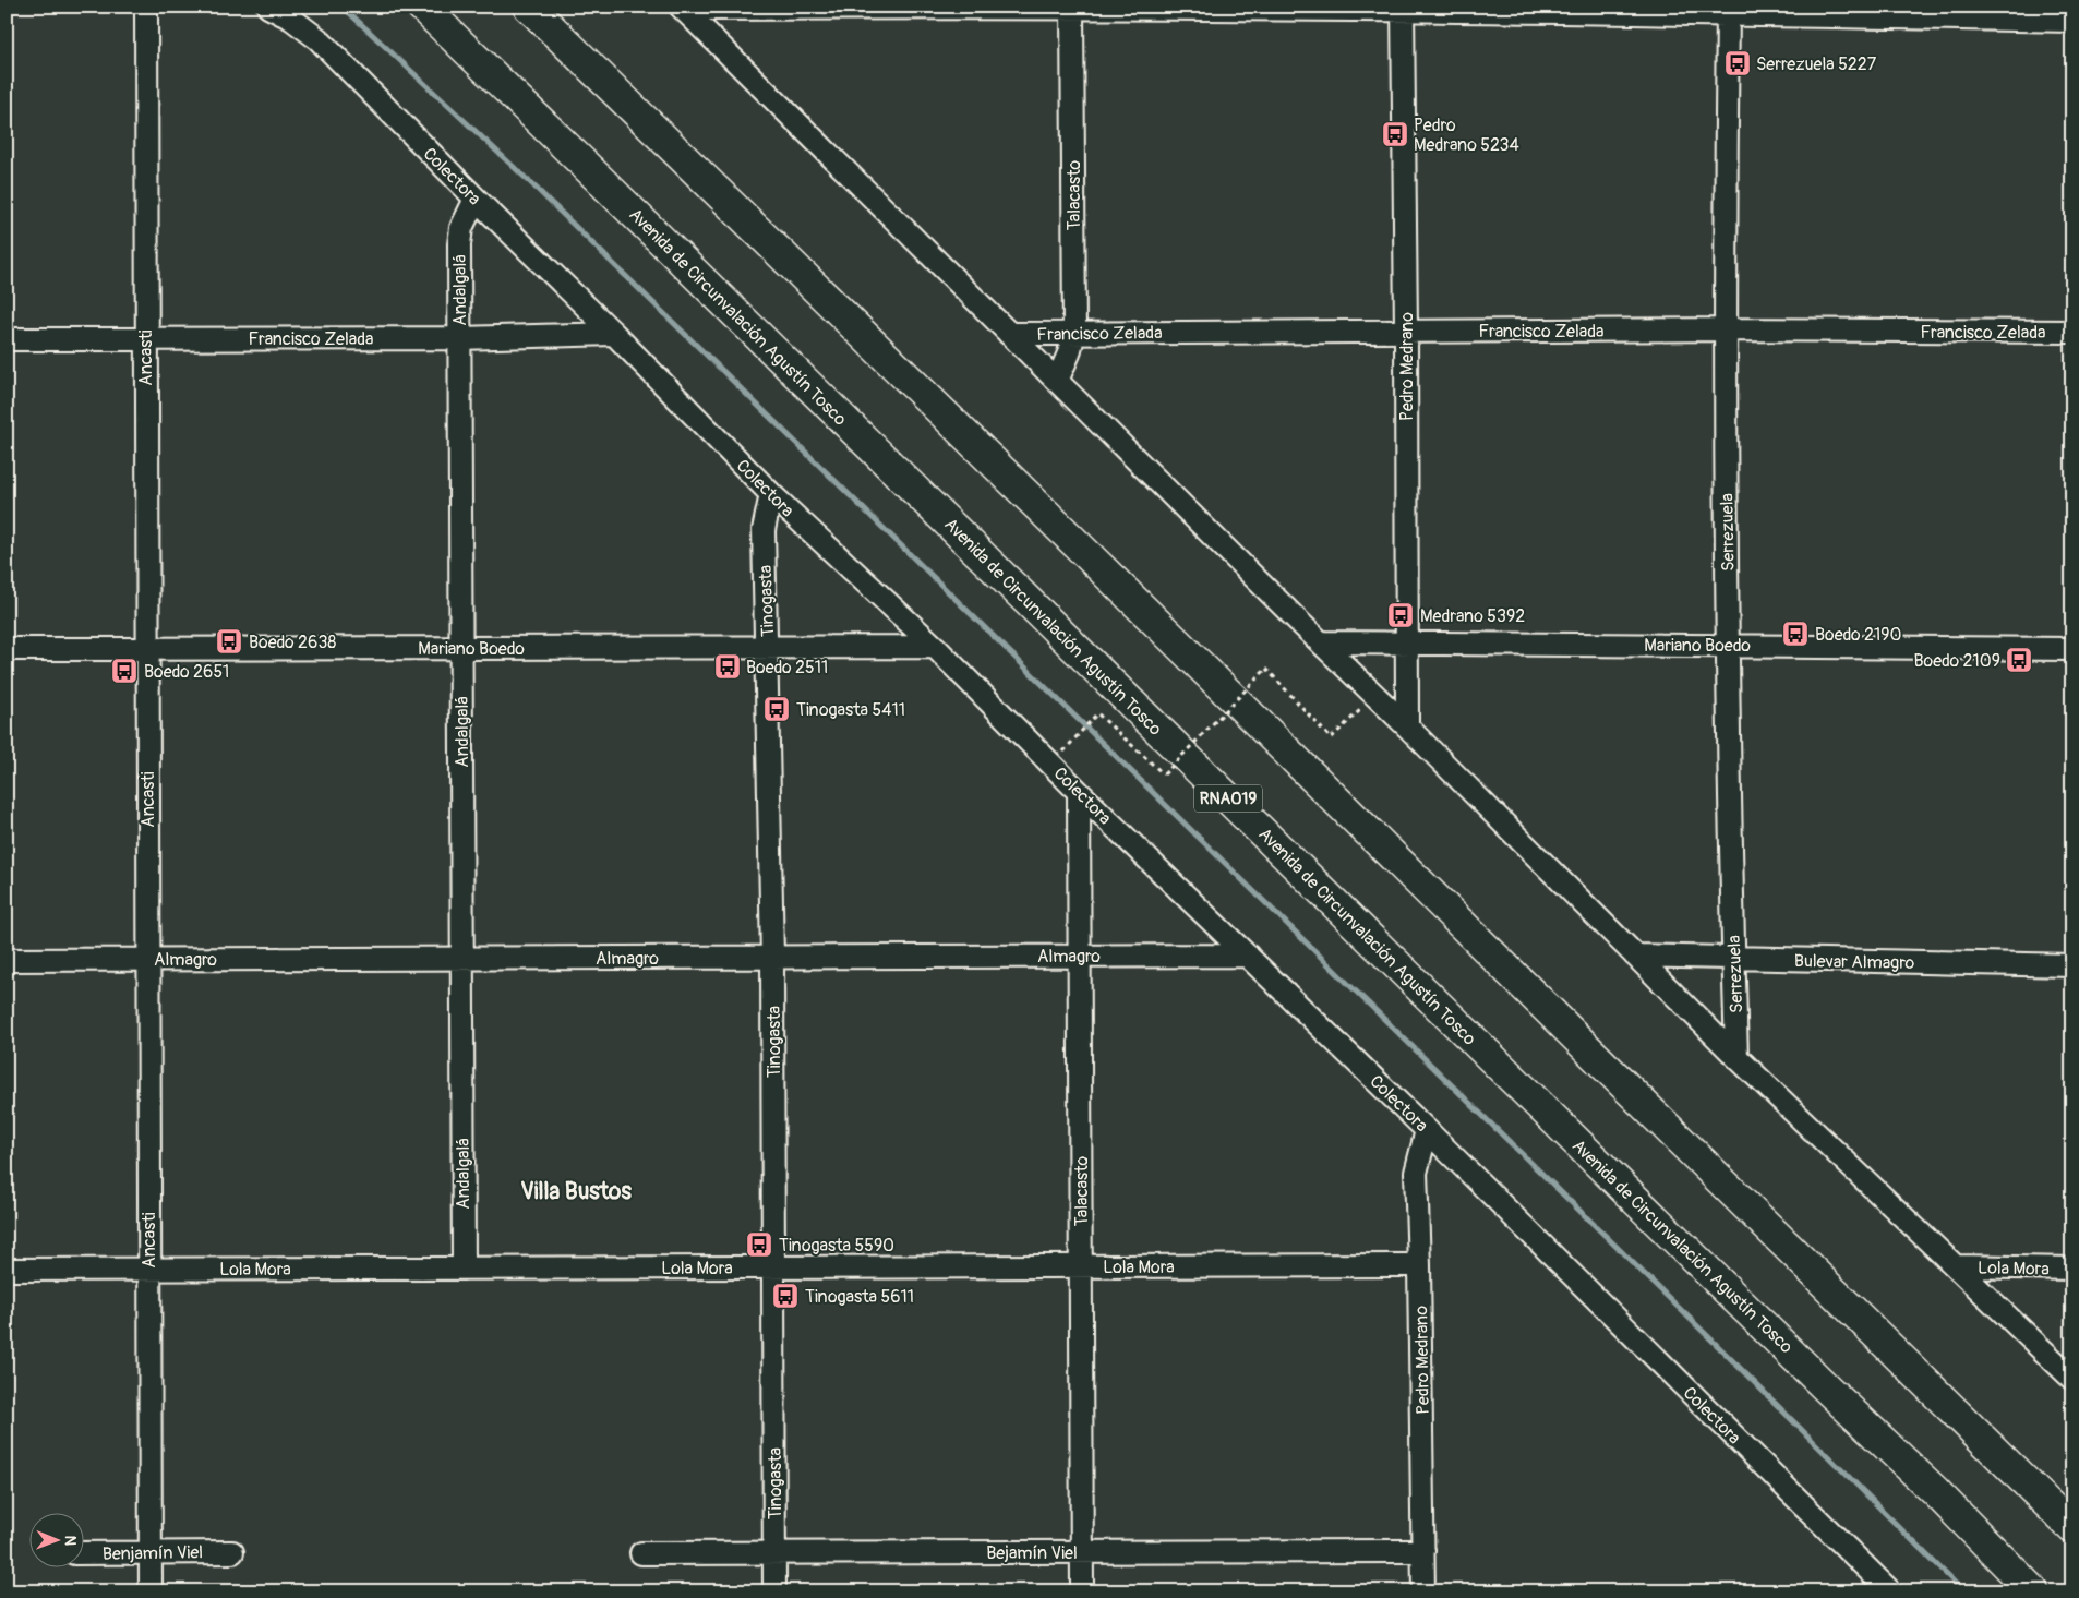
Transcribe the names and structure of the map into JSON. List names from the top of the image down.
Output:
{
  "streets": {
    "highway": ["Avenida de Circunvalación Agustín Tosco", "RNA019"],
    "street": [
      "Colectora",
      "Talacasto",
      "Andalgalá",
      "Francisco Zelada",
      "Ancasti",
      "Pedro Medrano",
      "Serrezuela",
      "Tinogasta",
      "Mariano Boedo",
      "Almagro",
      "Bulevar Almagro",
      "Lola Mora",
      "Benjamín Viel",
      "Bejamín Viel"
    ]
  },
  "crossings": [
    ["Colectora", "Talacasto"],
    ["Colectora", "Andalgalá"],
    ["Colectora", "Francisco Zelada"],
    ["Colectora", "Pedro Medrano"],
    ["Colectora", "Tinogasta"],
    ["Colectora", "Mariano Boedo"],
    ["Colectora", "Almagro"],
    ["Talacasto", "Francisco Zelada"],
    ["Talacasto", "Almagro"],
    ["Talacasto", "Lola Mora"],
    ["Talacasto", "Bejamín Viel"],
    ["Andalgalá", "Francisco Zelada"],
    ["Andalgalá", "Mariano Boedo"],
    ["Andalgalá", "Almagro"],
    ["Andalgalá", "Lola Mora"],
    ["Francisco Zelada", "Ancasti"],
    ["Francisco Zelada", "Pedro Medrano"],
    ["Francisco Zelada", "Serrezuela"],
    ["Ancasti", "Mariano Boedo"],
    ["Ancasti", "Almagro"],
    ["Ancasti", "Lola Mora"],
    ["Ancasti", "Benjamín Viel"],
    ["Pedro Medrano", "Mariano Boedo"],
    ["Pedro Medrano", "Lola Mora"],
    ["Pedro Medrano", "Bejamín Viel"],
    ["Serrezuela", "Mariano Boedo"],
    ["Serrezuela", "Bulevar Almagro"],
    ["Tinogasta", "Mariano Boedo"],
    ["Tinogasta", "Almagro"],
    ["Tinogasta", "Lola Mora"],
    ["Tinogasta", "Bejamín Viel"]
  ],
  "districts": ["Villa Bustos"],
  "places": {
    "bus stop": [
      "Serrezuela 5227",
      "Pedro Medrano 5234",
      "Medrano 5392",
      "Boedo 2190",
      "Boedo 2638",
      "Boedo 2109",
      "Boedo 2511",
      "Boedo 2651",
      "Tinogasta 5411",
      "Tinogasta 5590",
      "Tinogasta 5611"
    ]
  },
  "north": "right"
}
